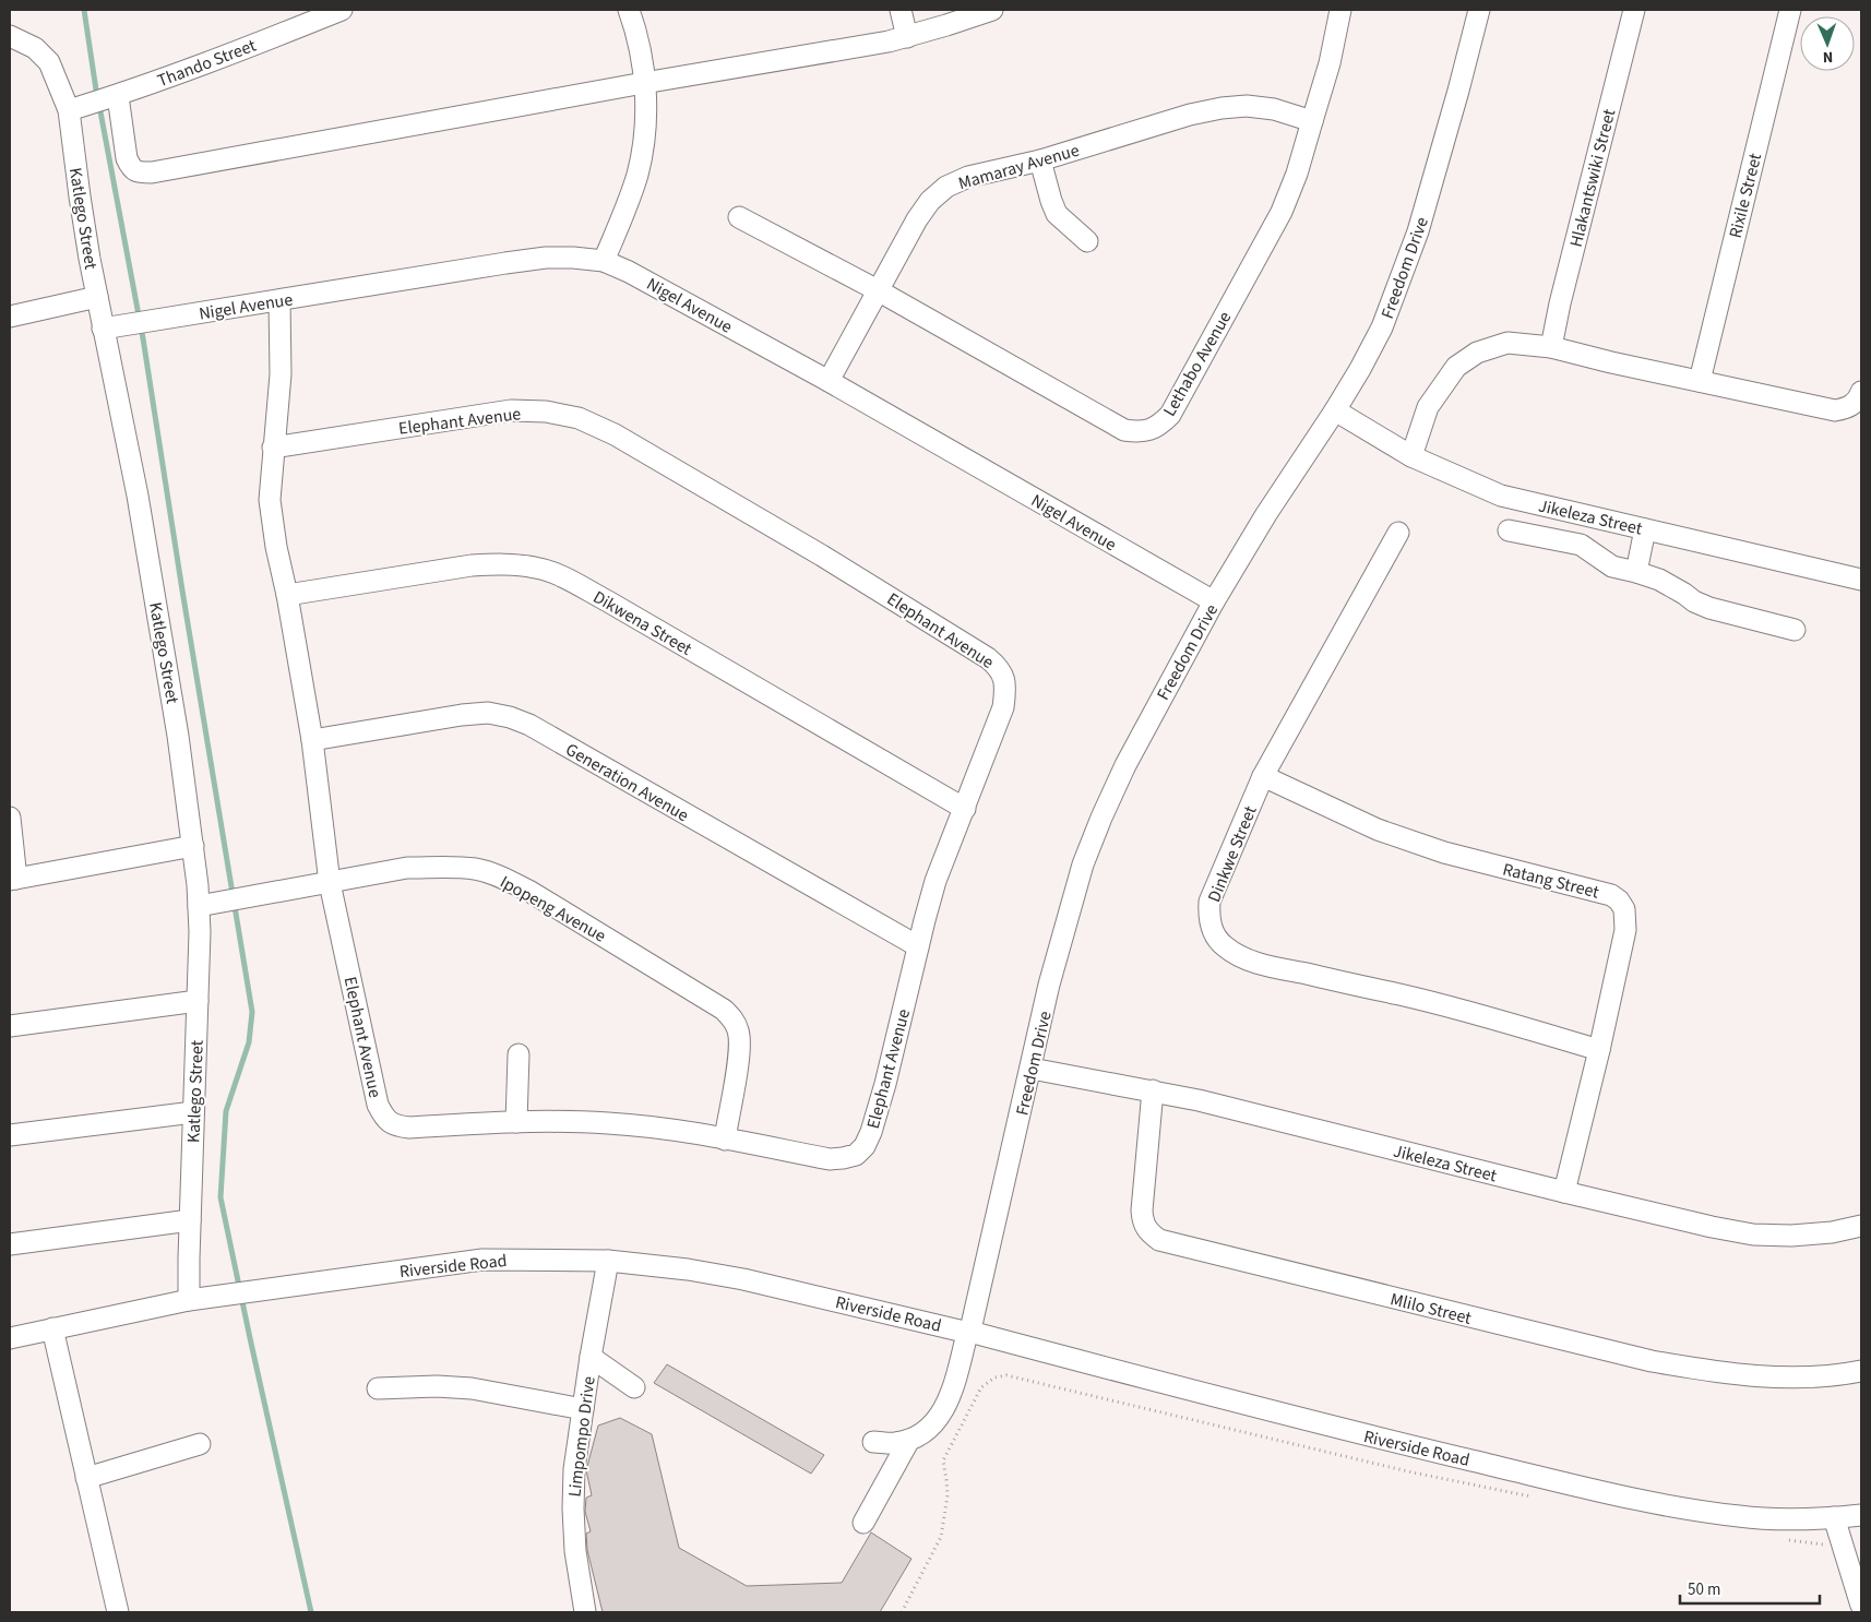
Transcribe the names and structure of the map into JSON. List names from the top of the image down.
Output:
{
  "streets": {
    "street": [
      "Thando Street",
      "Mamaray Avenue",
      "Hlakantswiki Street",
      "Rixile Street",
      "Katlego Street",
      "Freedom Drive",
      "Nigel Avenue",
      "Lethabo Avenue",
      "Elephant Avenue",
      "Jikeleza Street",
      "Dikwena Street",
      "Generation Avenue",
      "Dinkwe Street",
      "Ratang Street",
      "Ipopeng Avenue",
      "Riverside Road",
      "Mlilo Street",
      "Limpompo Drive"
    ]
  },
  "crossings": [
    ["Thando Street", "Katlego Street"],
    ["Mamaray Avenue", "Nigel Avenue"],
    ["Mamaray Avenue", "Lethabo Avenue"],
    ["Katlego Street", "Nigel Avenue"],
    ["Katlego Street", "Ipopeng Avenue"],
    ["Katlego Street", "Riverside Road"],
    ["Freedom Drive", "Nigel Avenue"],
    ["Freedom Drive", "Jikeleza Street"],
    ["Freedom Drive", "Riverside Road"],
    ["Elephant Avenue", "Dikwena Street"],
    ["Elephant Avenue", "Generation Avenue"],
    ["Elephant Avenue", "Ipopeng Avenue"],
    ["Jikeleza Street", "Ratang Street"],
    ["Jikeleza Street", "Mlilo Street"],
    ["Dinkwe Street", "Ratang Street"],
    ["Riverside Road", "Limpompo Drive"]
  ],
  "scale_bar": "50 m",
  "north": "bottom"
}
